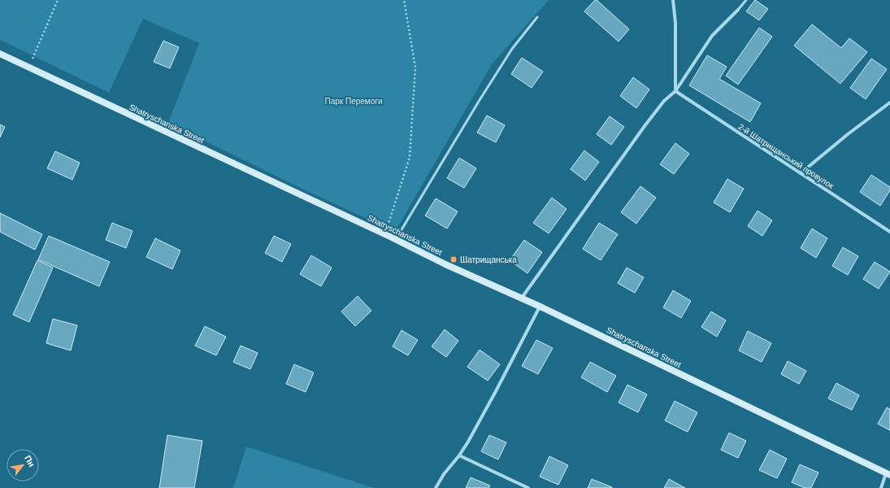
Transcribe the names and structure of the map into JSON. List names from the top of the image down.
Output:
{
  "streets": {
    "street": ["Shatryschanska Street", "2-й Шатрищанський провулок"]
  },
  "parks": ["Парк Перемоги"],
  "places": {
    "transit": ["Шатрищанська"]
  },
  "north": "top right"
}
